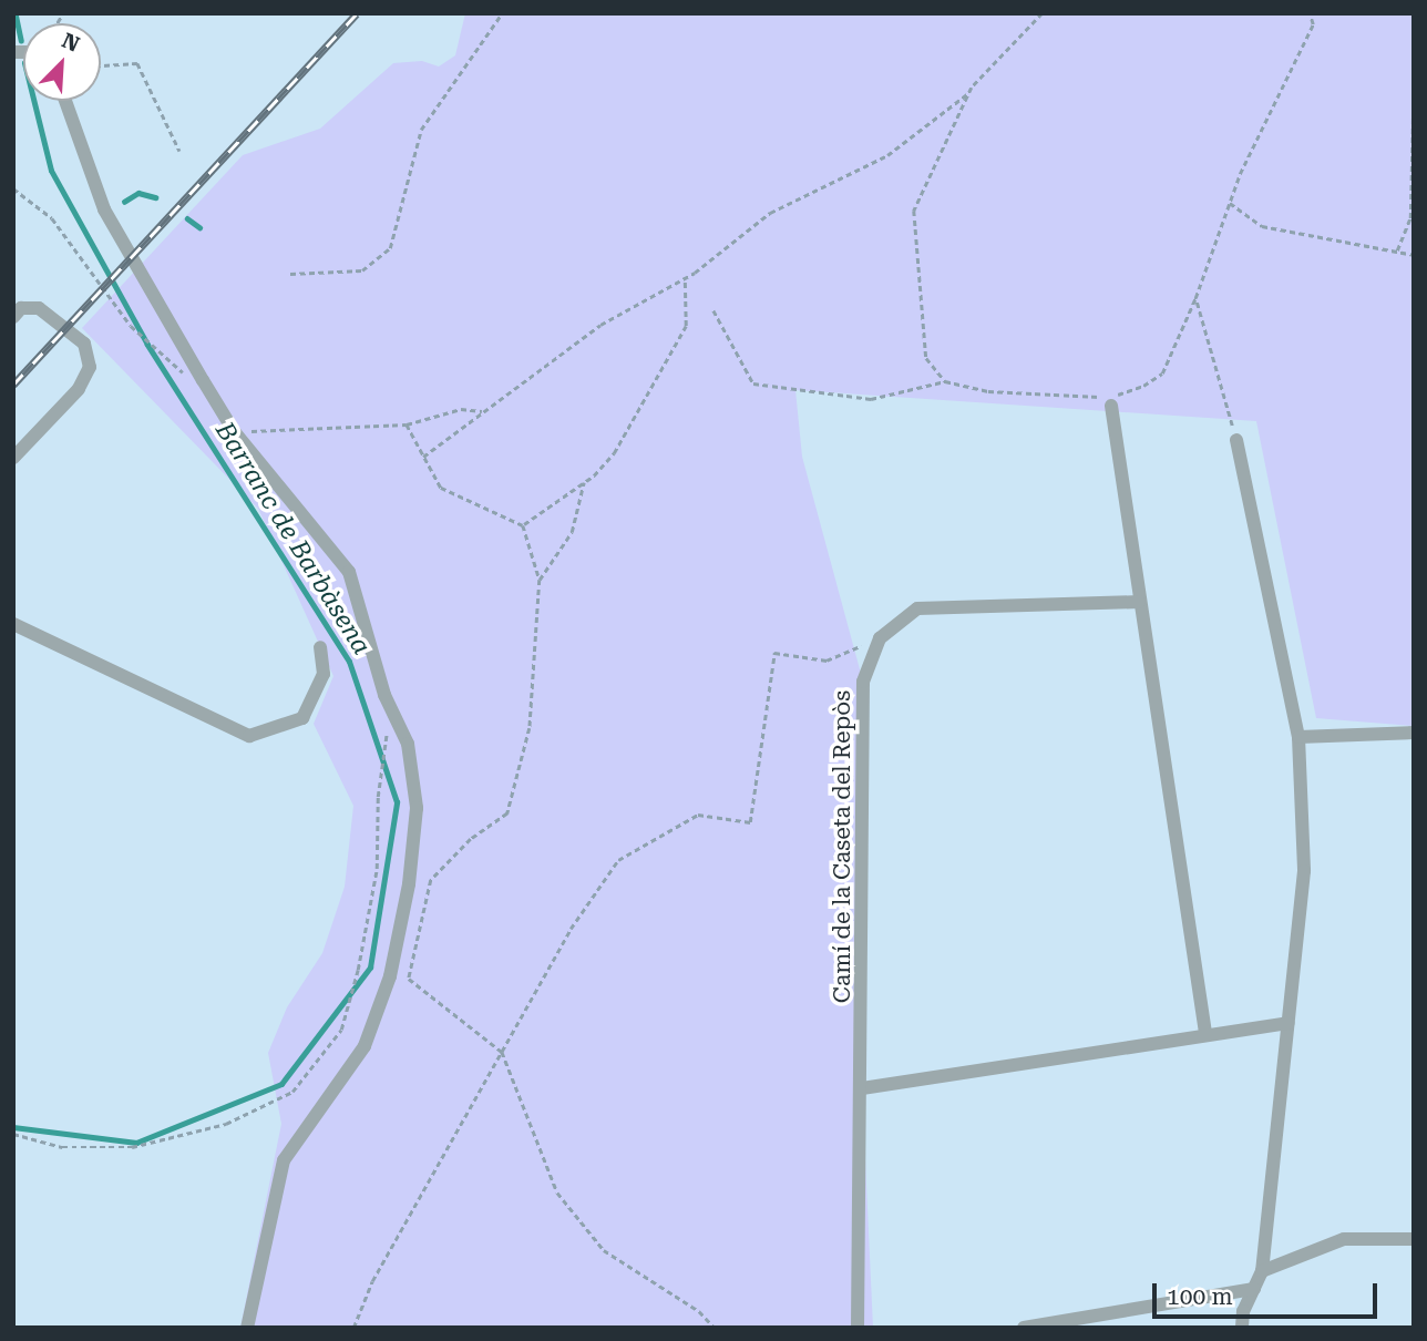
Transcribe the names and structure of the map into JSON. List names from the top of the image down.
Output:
{
  "streets": {
    "street": ["Camí de la Caseta del Repòs"]
  },
  "water": ["Barranc de Barbàsena"],
  "scale_bar": "100 m",
  "north": "top right"
}
